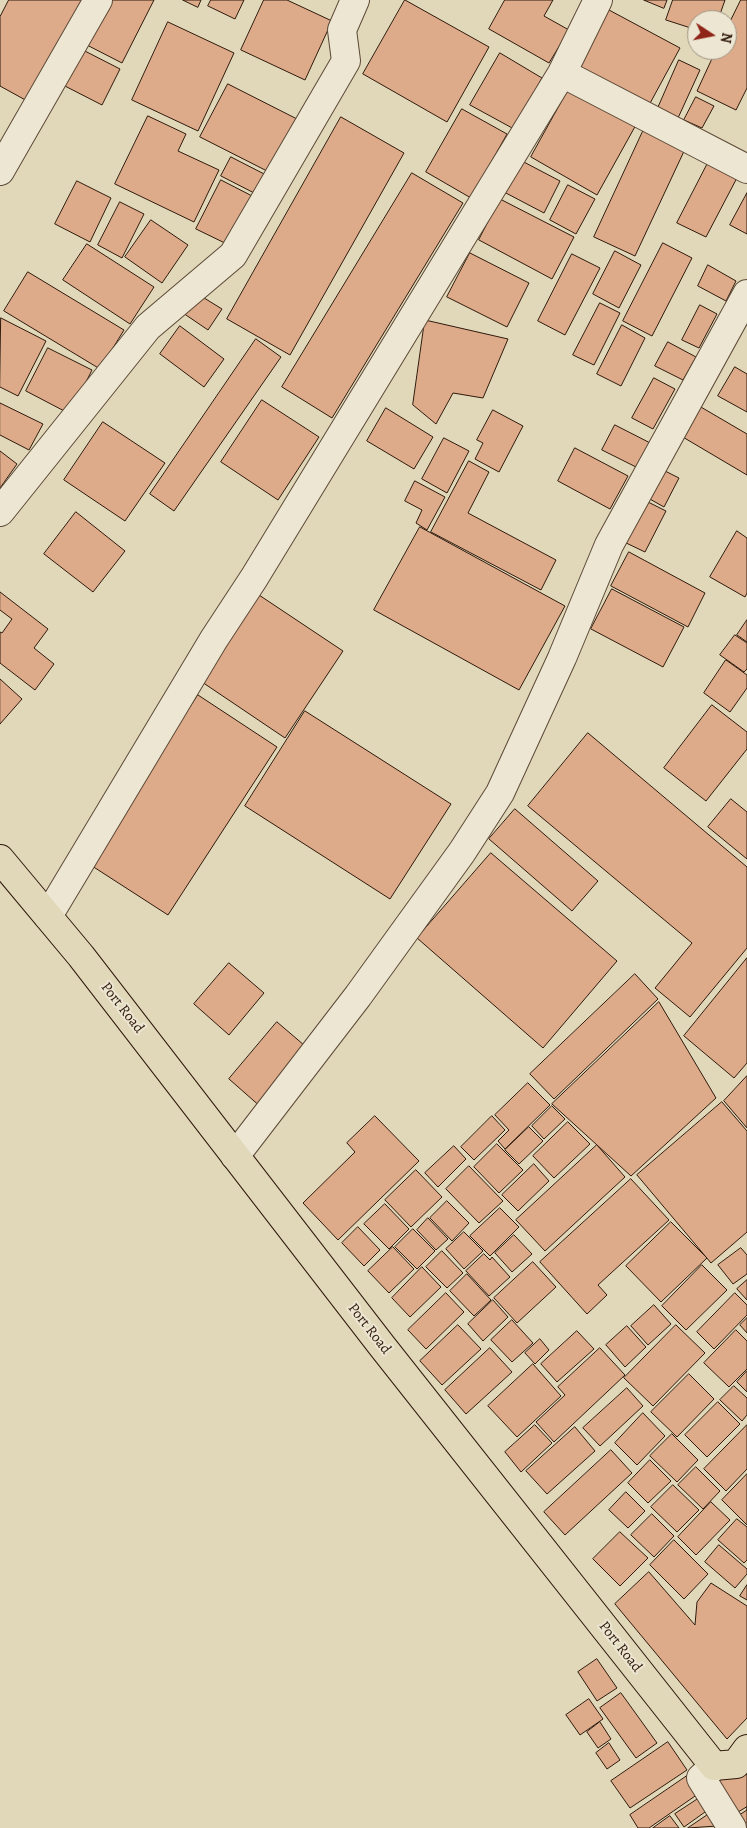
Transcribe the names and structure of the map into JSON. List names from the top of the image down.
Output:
{
  "streets": {
    "main road": ["Port Road"]
  },
  "north": "right"
}
